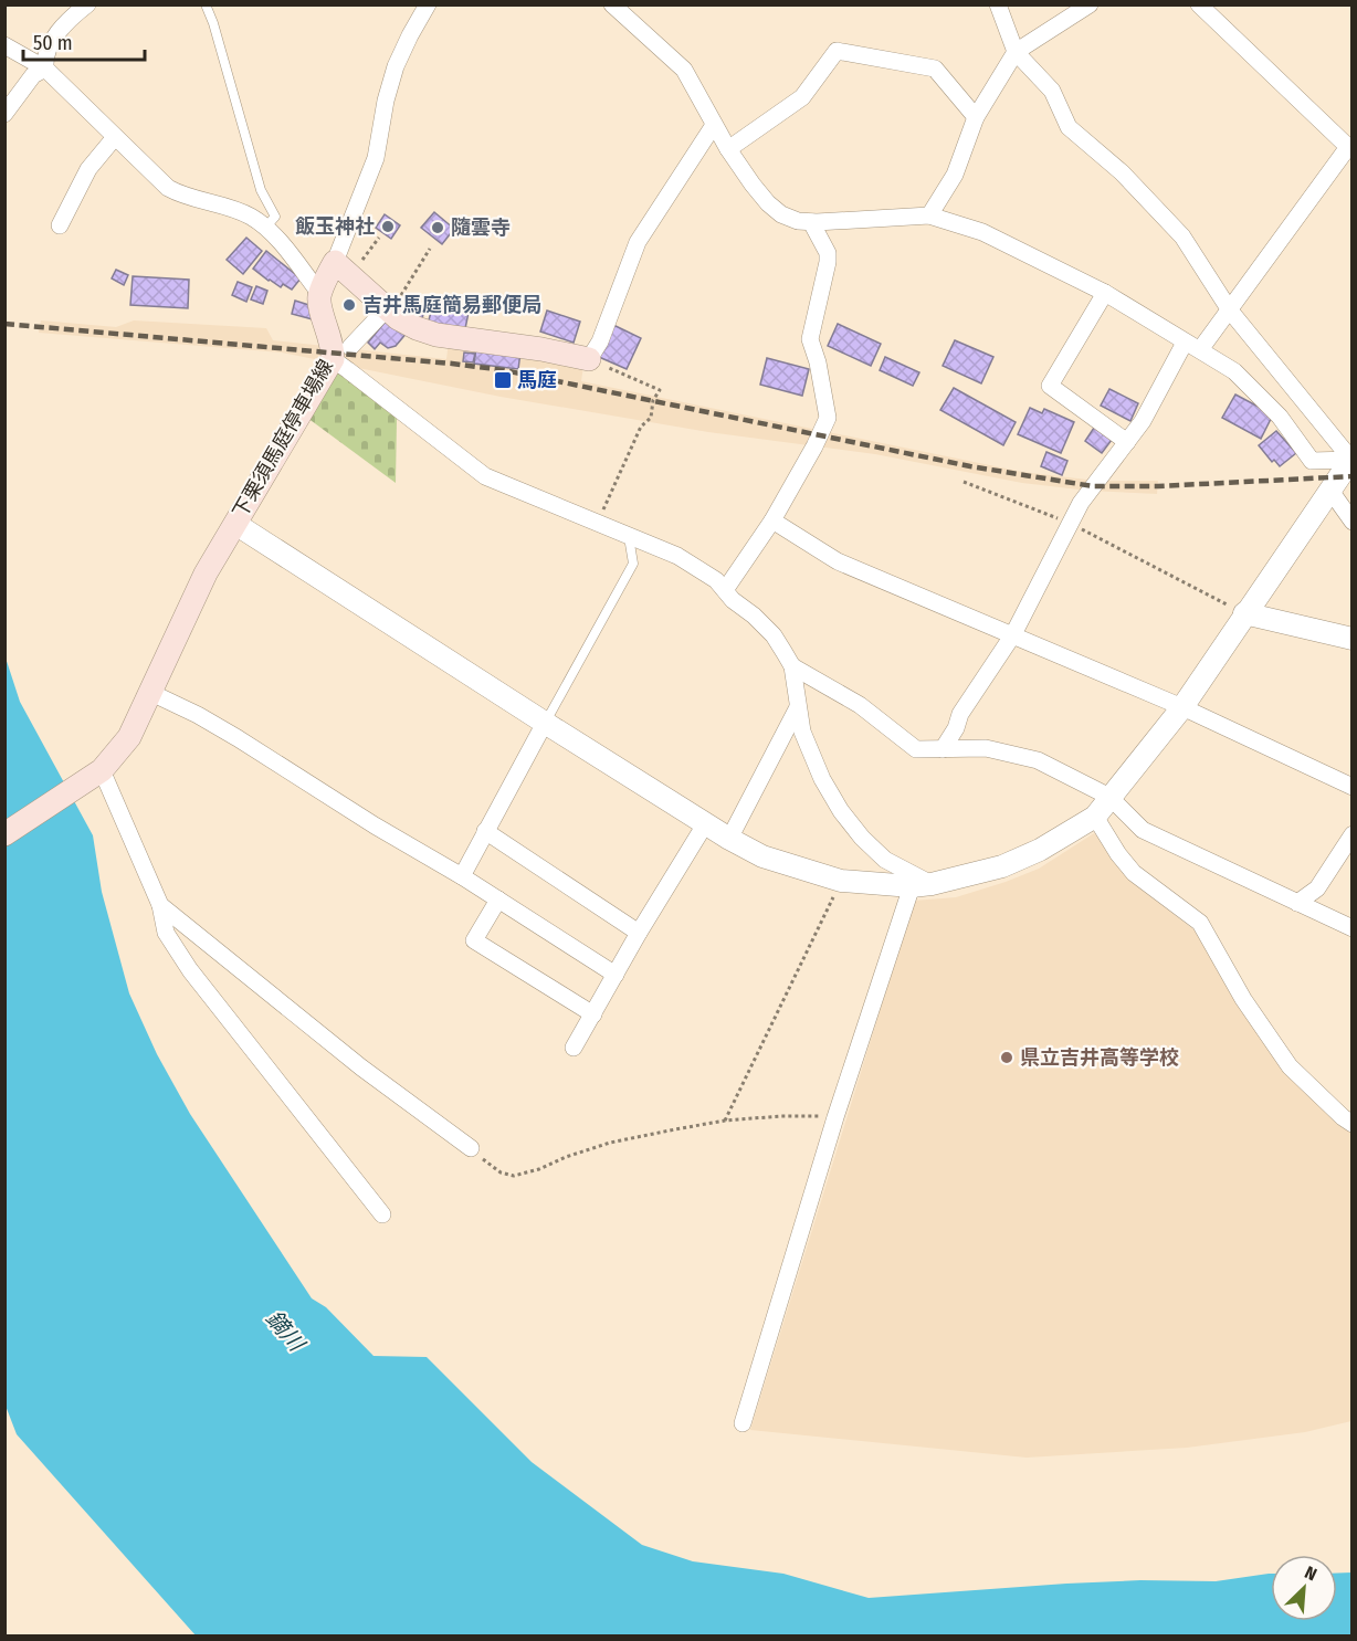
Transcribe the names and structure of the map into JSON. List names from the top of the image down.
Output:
{
  "streets": {
    "main road": ["下栗須馬庭停車場線"]
  },
  "water": ["鏑川"],
  "places": {
    "other": [
      "飯玉神社",
      "隨雲寺",
      "吉井馬庭簡易郵便局",
      "県立吉井高等学校"
    ],
    "transit": ["馬庭"]
  },
  "scale_bar": "50 m",
  "north": "top right"
}
